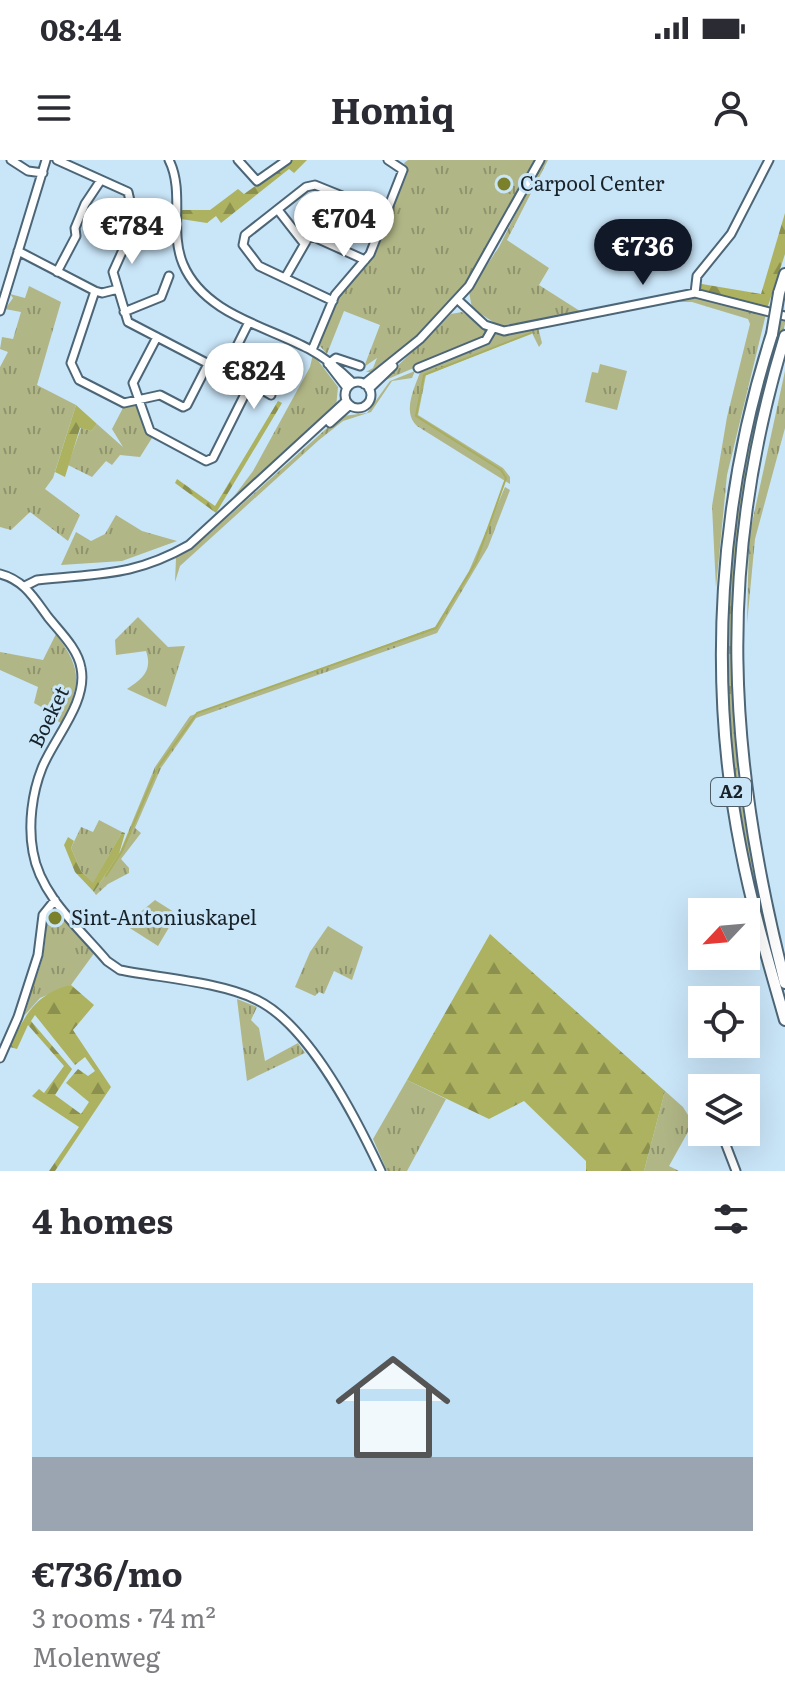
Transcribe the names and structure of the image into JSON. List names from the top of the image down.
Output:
{
  "streets": {
    "highway": ["A2"],
    "street": ["Boeket"]
  },
  "places": ["Carpool Center", "Sint-Antoniuskapel"],
  "north": "bottom left",
  "page": {
    "status": "08:44",
    "header": "Homiq",
    "price": [
      "€704",
      "€784",
      "€736",
      "€824"
    ],
    "heading": "4 homes",
    "list": [
      {
        "name": "€736/mo",
        "note": "3 rooms · 74 m² · Molenweg"
      }
    ]
  }
}
